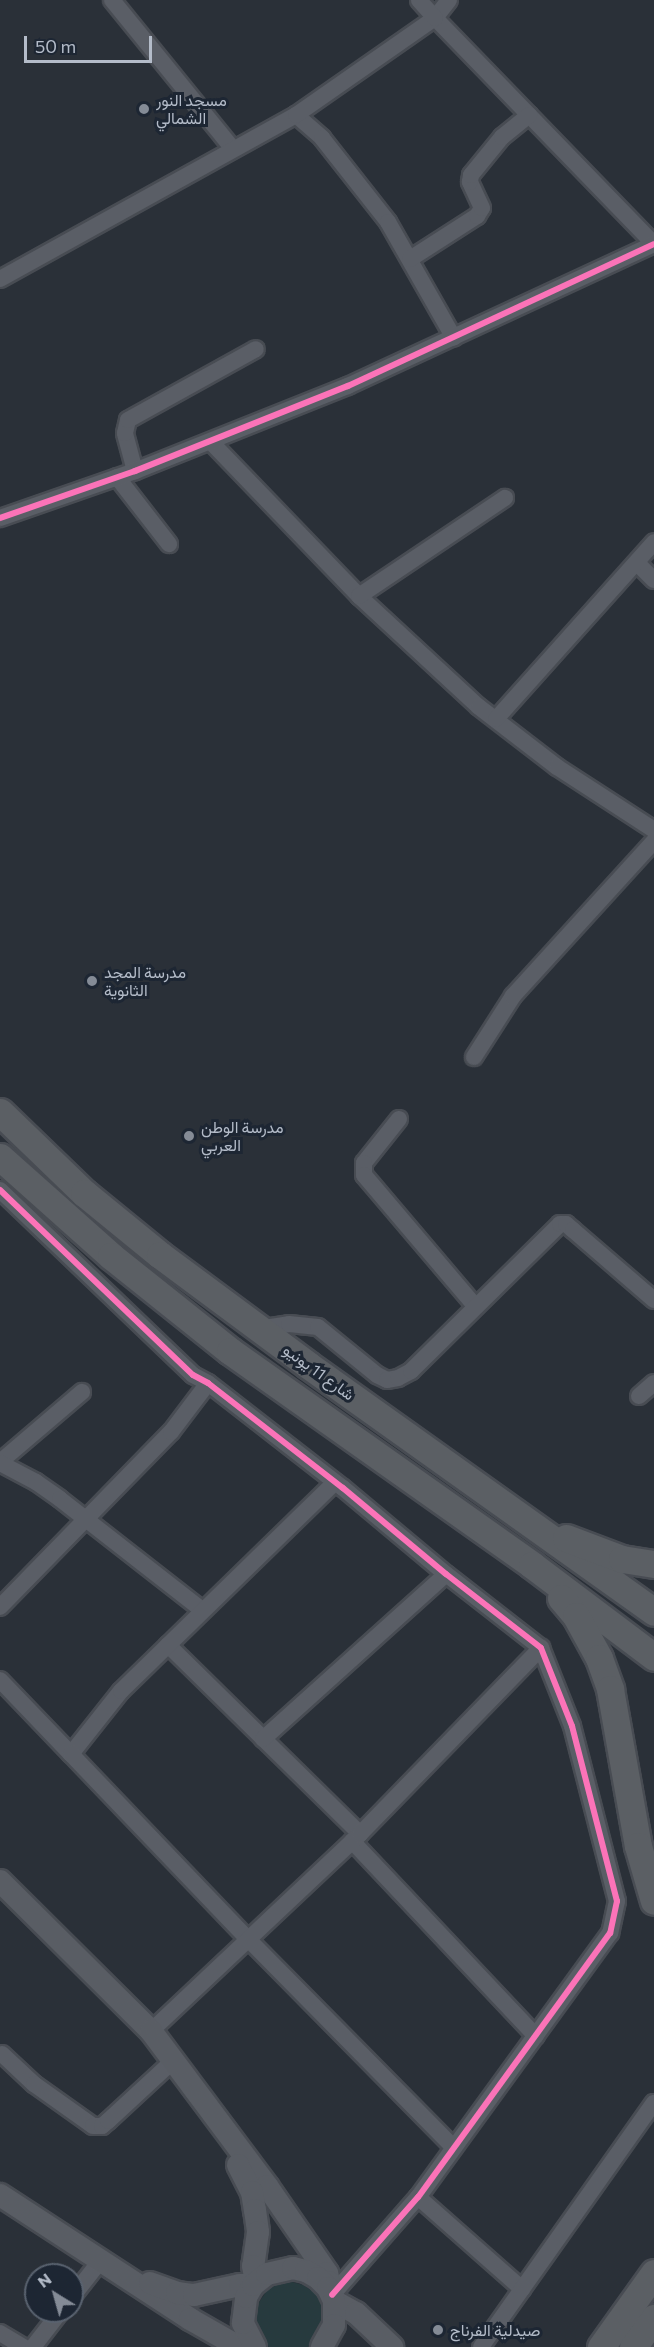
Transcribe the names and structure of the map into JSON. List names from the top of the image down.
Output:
{
  "streets": {
    "highway": ["شارع 11 يونيو"]
  },
  "places": [
    "مسجد النور الشمالي",
    "مدرسة المجد الثانوية",
    "مدرسة الوطن العربي",
    "صيدلية الفرناج"
  ],
  "scale_bar": "50 m",
  "north": "top left"
}
